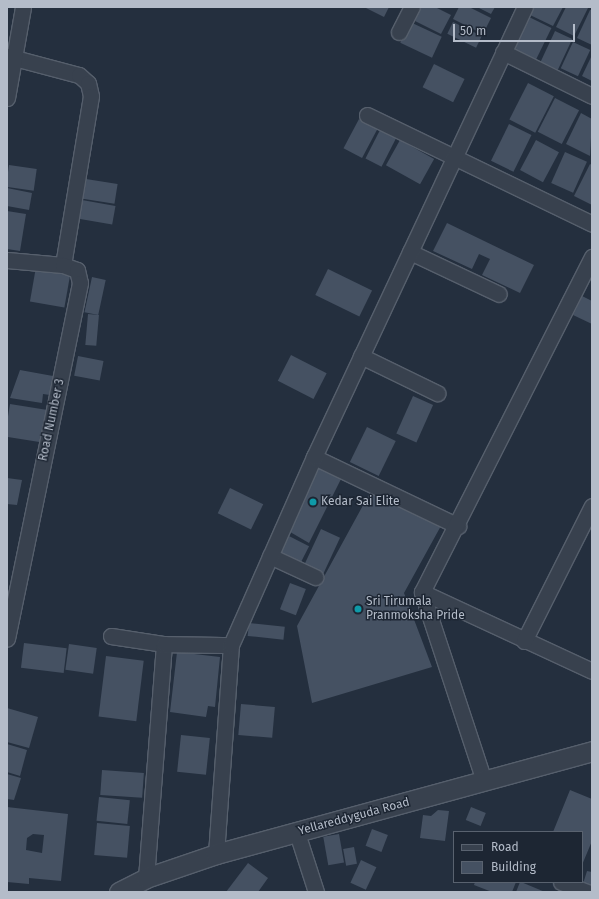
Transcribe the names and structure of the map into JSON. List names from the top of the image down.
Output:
{
  "streets": {
    "street": ["Road Number 3", "Yellareddyguda Road"]
  },
  "places": ["Kedar Sai Elite", "Sri Tirumala Pranmoksha Pride"],
  "legend": ["Road", "Building"],
  "scale_bar": "50 m"
}
